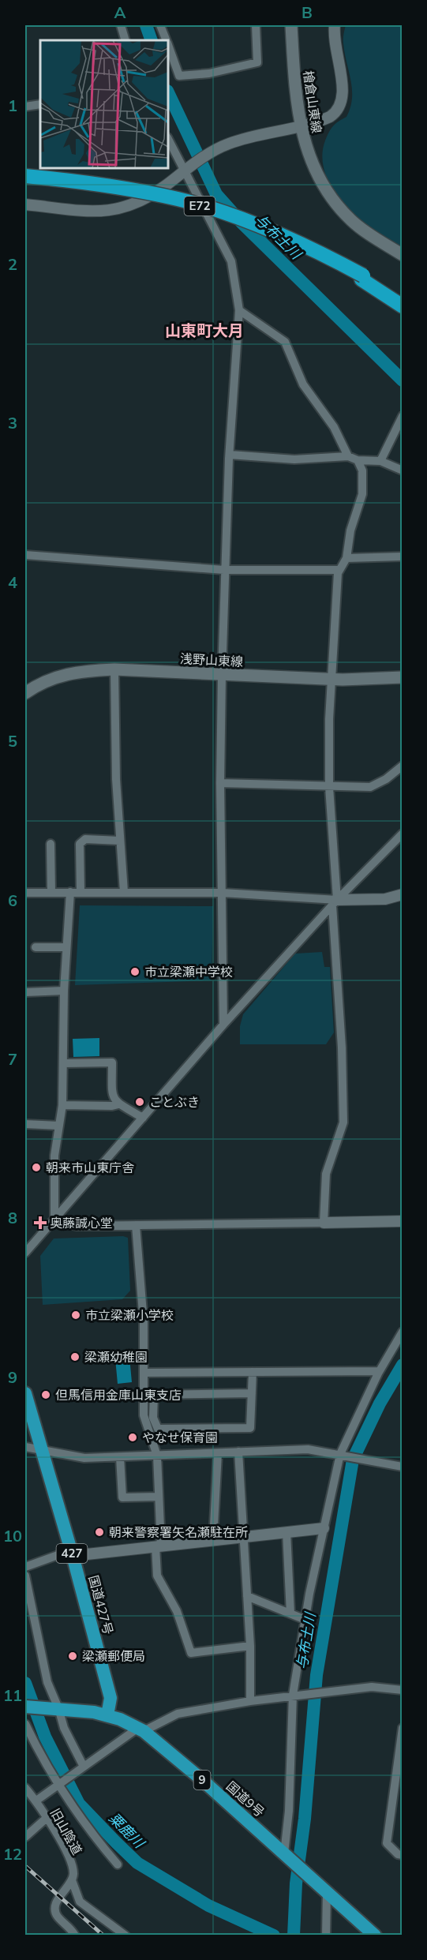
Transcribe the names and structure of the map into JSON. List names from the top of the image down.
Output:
{
  "streets": {
    "highway": [
      "E72",
      "427",
      "国道427号",
      "9",
      "国道9号"
    ],
    "main road": ["檜倉山東線", "浅野山東線"],
    "street": ["旧山陰道"]
  },
  "crossings": [
    ["国道427号", "国道9号"]
  ],
  "districts": ["山東町大月"],
  "water": ["与布土川", "粟鹿川"],
  "places": {
    "other": [
      "市立梁瀬中学校",
      "ことぶき",
      "朝来市山東庁舎",
      "市立梁瀬小学校",
      "梁瀬幼稚園",
      "但馬信用金庫山東支店",
      "やなせ保育園",
      "朝来警察署矢名瀬駐在所",
      "梁瀬郵便局"
    ],
    "health": ["奥藤誠心堂"]
  },
  "grid": {
    "columns": ["A", "B"],
    "rows": [
      "1",
      "2",
      "3",
      "4",
      "5",
      "6",
      "7",
      "8",
      "9",
      "10",
      "11",
      "12"
    ]
  }
}
